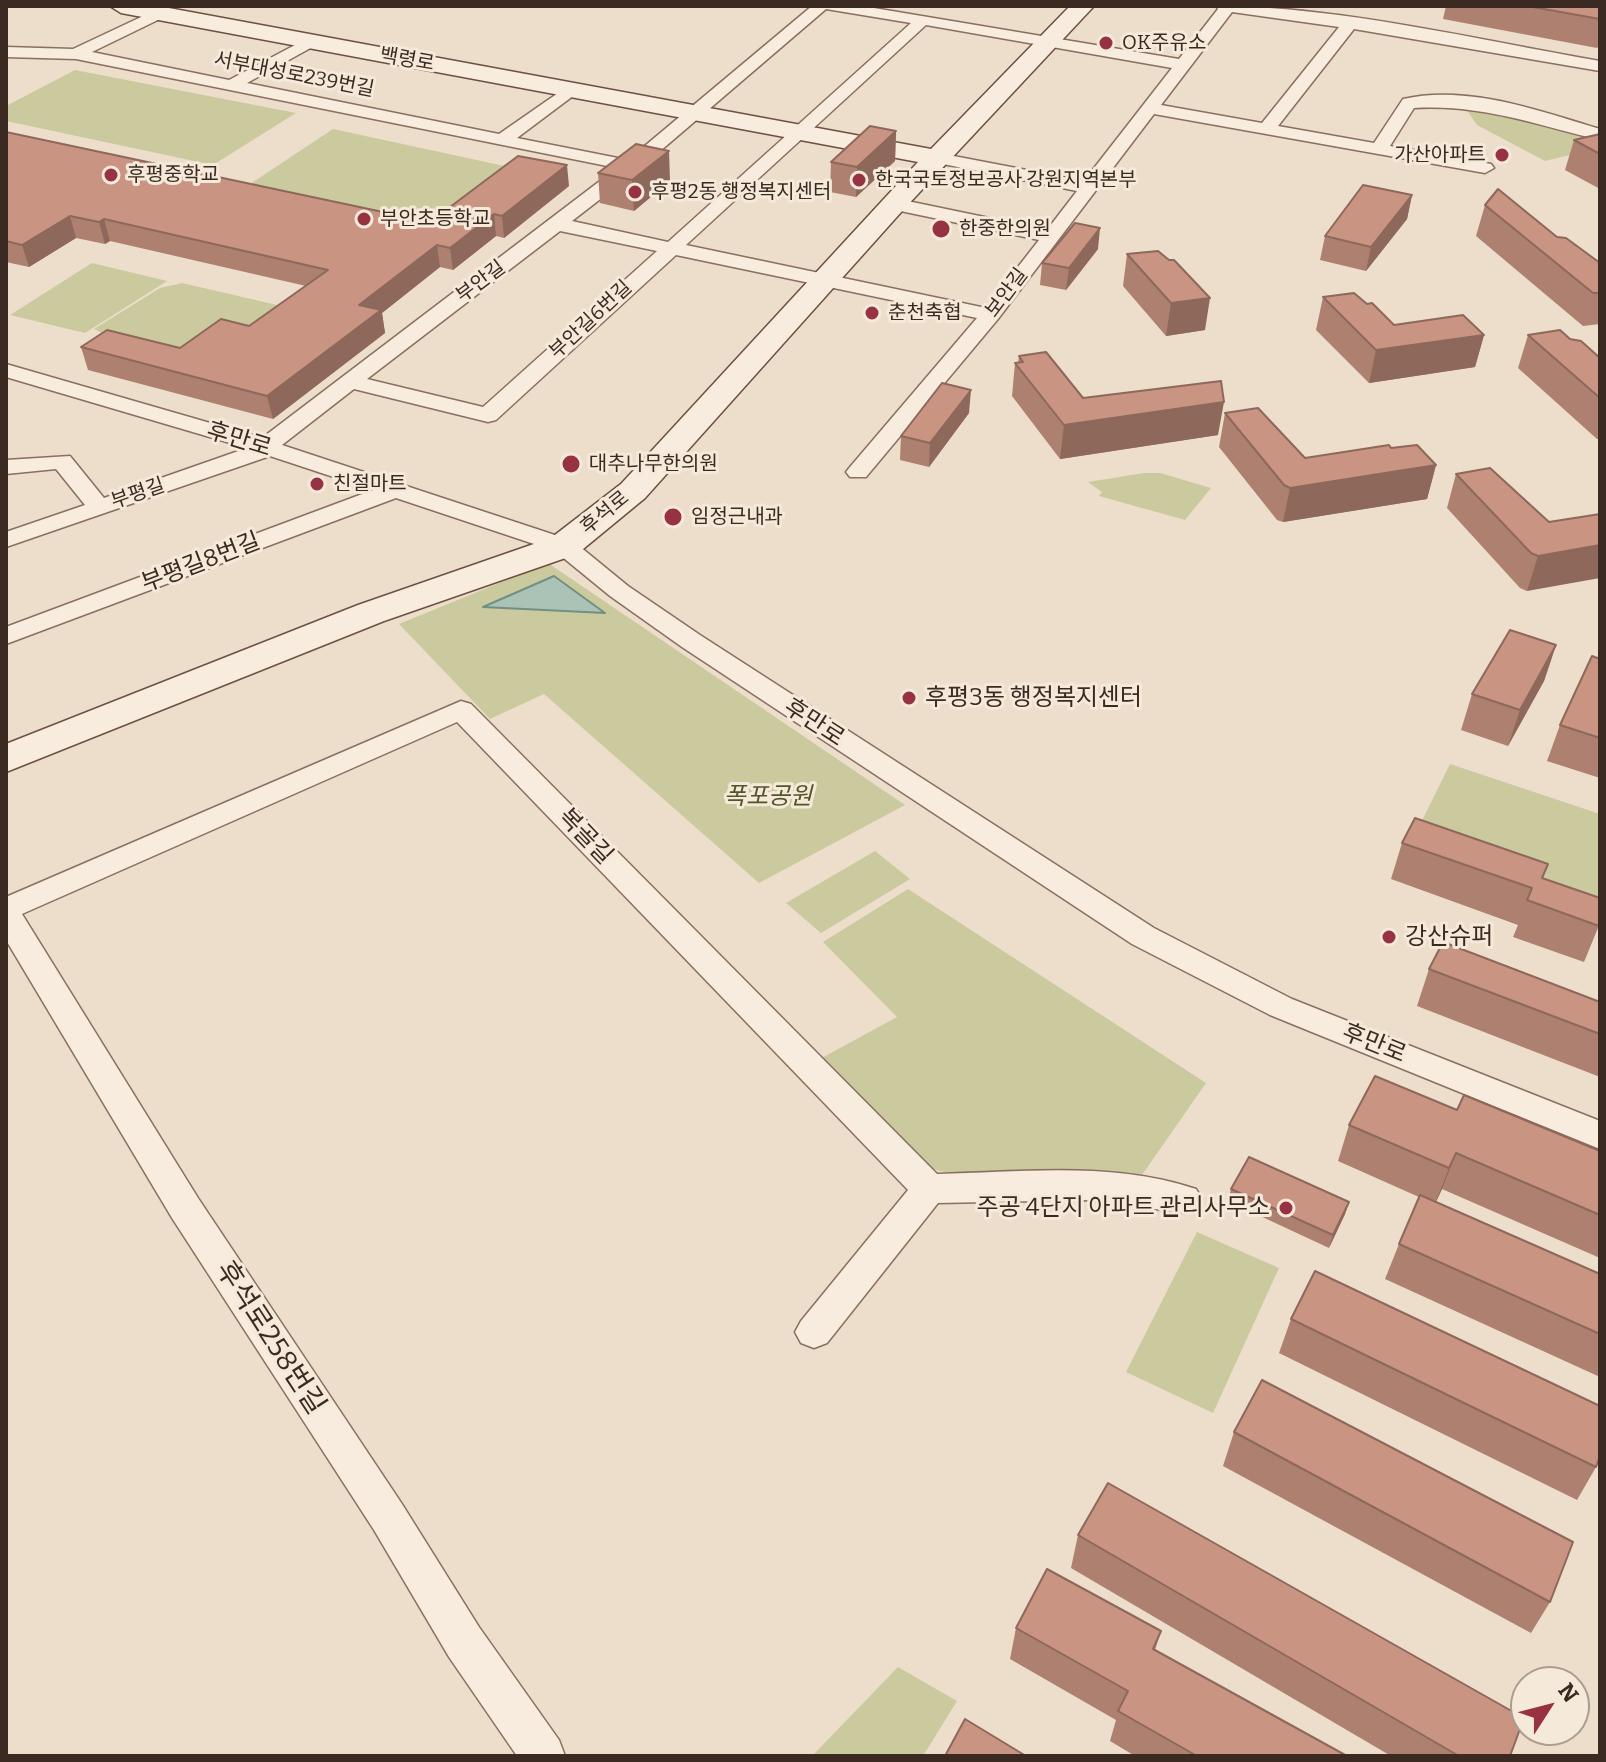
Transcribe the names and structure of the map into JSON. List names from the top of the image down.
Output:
{
  "streets": {
    "street": [
      "백령로",
      "서부대성로239번길",
      "부안길",
      "보안길",
      "부안길6번길",
      "후만로",
      "부평길",
      "후석로",
      "부평길8번길",
      "복골길",
      "후석로258번길"
    ]
  },
  "crossings": [
    ["백령로", "서부대성로239번길"],
    ["백령로", "부안길"],
    ["백령로", "부안길6번길"],
    ["백령로", "후석로"],
    ["서부대성로239번길", "부안길"],
    ["부안길", "부안길6번길"],
    ["부안길", "후만로"],
    ["부안길", "부평길"],
    ["후만로", "부평길"],
    ["후만로", "후석로"],
    ["후만로", "부평길8번길"],
    ["복골길", "후석로258번길"]
  ],
  "parks": ["폭포공원"],
  "places": [
    "OK주유소",
    "가산아파트",
    "후평중학교",
    "한국국토정보공사 강원지역본부",
    "후평2동 행정복지센터",
    "부안초등학교",
    "한중한의원",
    "춘천축협",
    "대추나무한의원",
    "친절마트",
    "임정근내과",
    "후평3동 행정복지센터",
    "강산슈퍼",
    "주공 4단지 아파트 관리사무소"
  ],
  "north": "top right"
}
